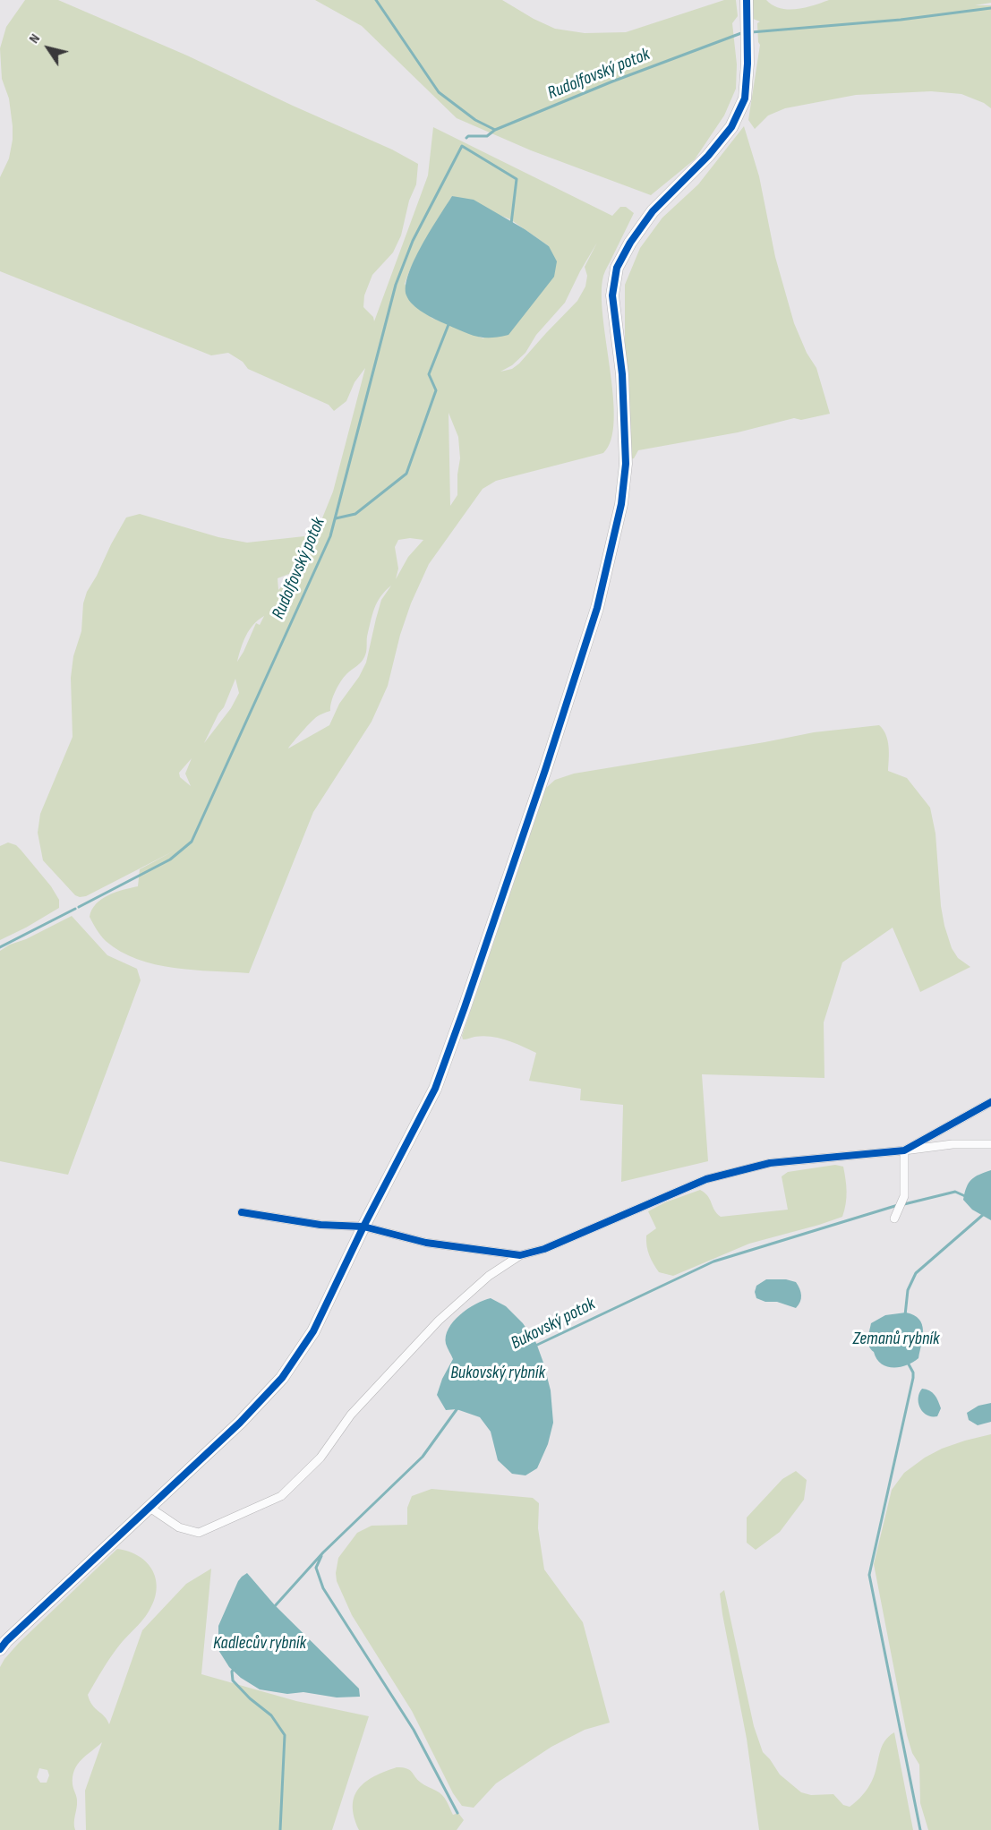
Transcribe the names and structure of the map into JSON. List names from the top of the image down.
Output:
{
  "water": [
    "Rudolfovský potok",
    "Bukovský potok",
    "Zemanů rybník",
    "Bukovský rybník",
    "Kadlecův rybník"
  ],
  "north": "top left"
}
